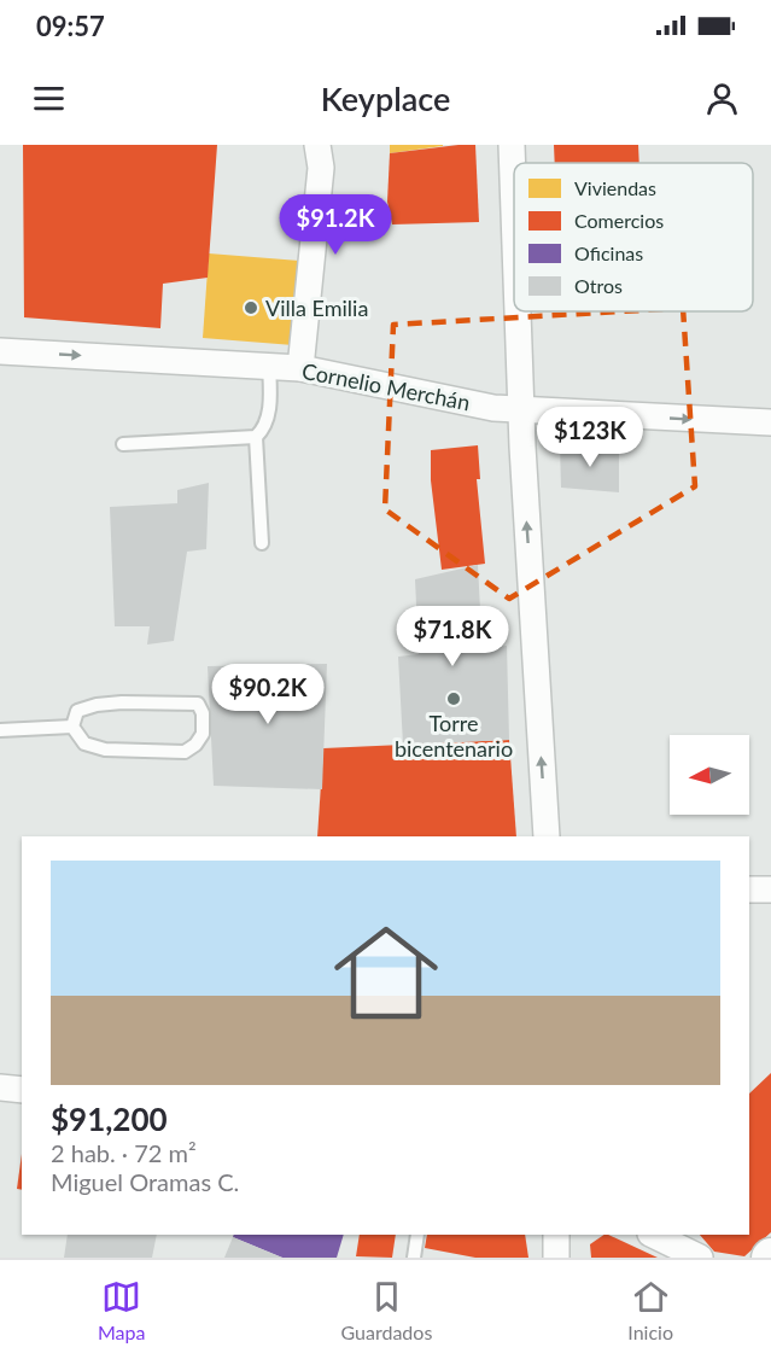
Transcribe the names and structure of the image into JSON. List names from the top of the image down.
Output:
{
  "streets": {
    "street": ["Cornelio Merchán"]
  },
  "one_way": ["Cornelio Merchán"],
  "places": ["Villa Emilia", "Torre bicentenario"],
  "legend": [
    "Viviendas",
    "Comercios",
    "Oficinas",
    "Otros"
  ],
  "north": "left",
  "page": {
    "status": "09:57",
    "header": "Keyplace",
    "price": [
      "$91.2K",
      "$123K",
      "$71.8K",
      "$90.2K"
    ],
    "list": [
      {
        "name": "$91,200",
        "note": "2 hab. · 72 m² · Miguel Oramas C."
      }
    ],
    "tabs": ["Mapa", "Guardados", "Inicio"]
  }
}
